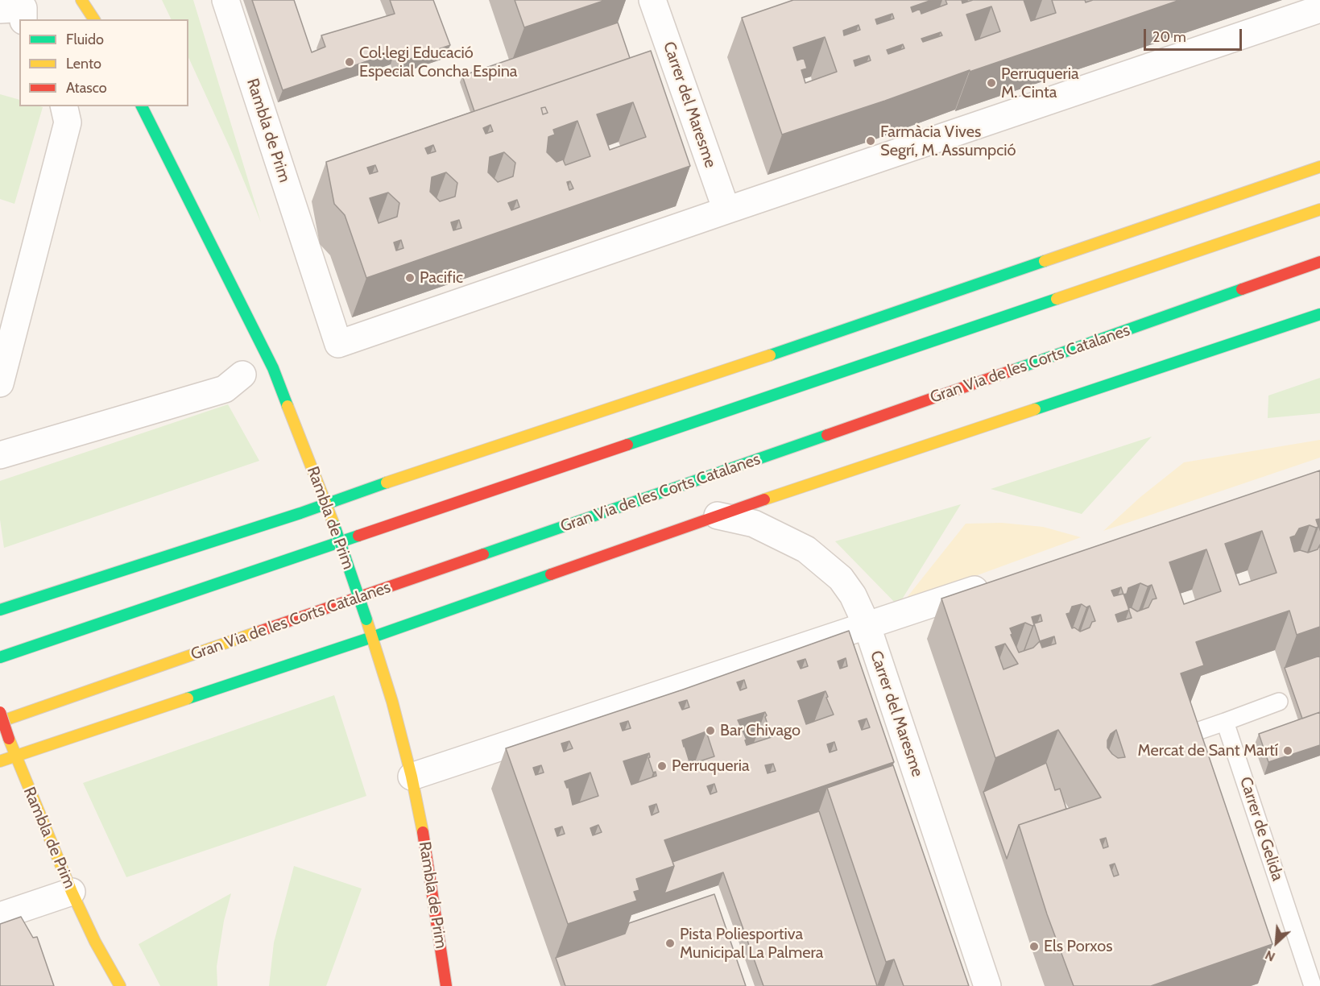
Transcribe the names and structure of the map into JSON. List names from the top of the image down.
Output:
{
  "streets": {
    "main road": ["Rambla de Prim", "Gran Via de les Corts Catalanes"],
    "street": ["Carrer del Maresme"],
    "lane": ["Carrer de Gelida"]
  },
  "crossings": [
    ["Carrer del Maresme", "Rambla de Prim"]
  ],
  "places": [
    "Col·legi Educació Especial Concha Espina",
    "Perruqueria M. Cinta",
    "Farmàcia Vives Segrí, M. Assumpció",
    "Pacific",
    "Bar Chivago",
    "Mercat de Sant Martí",
    "Perruqueria",
    "Pista Poliesportiva Municipal La Palmera",
    "Els Porxos"
  ],
  "legend": ["Fluido", "Lento", "Atasco"],
  "scale_bar": "20 m",
  "north": "bottom left"
}
